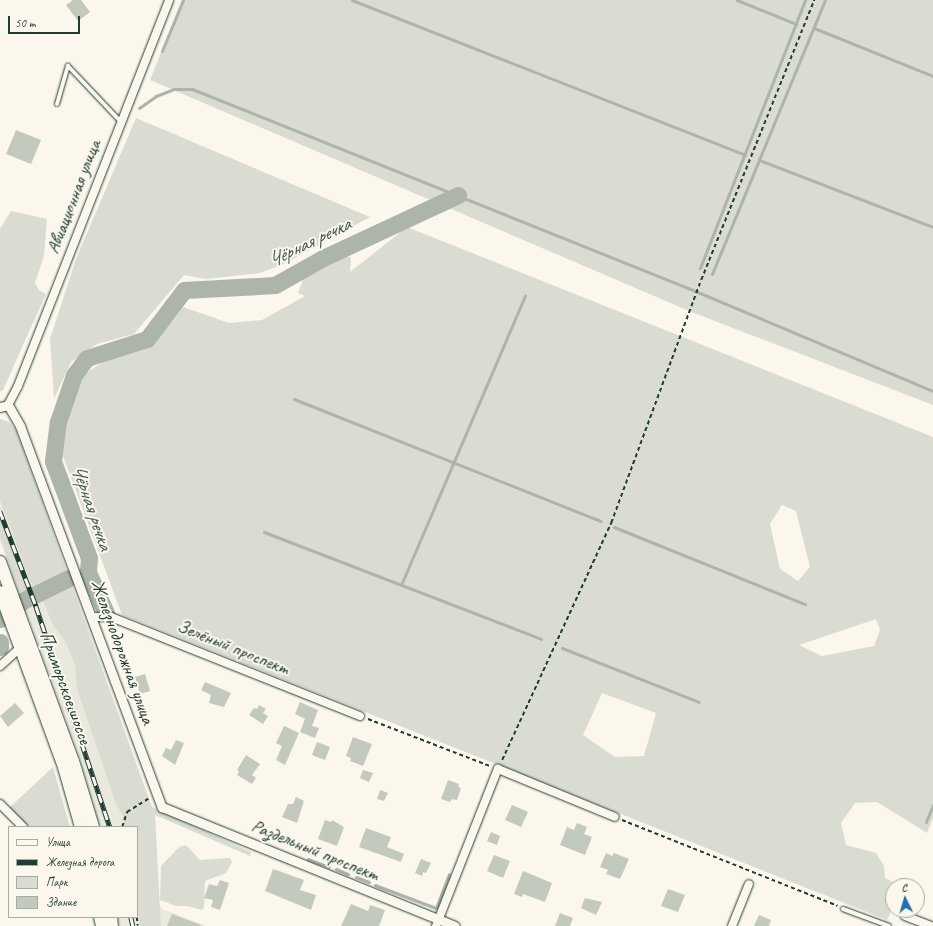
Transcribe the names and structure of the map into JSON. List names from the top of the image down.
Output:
{
  "streets": {
    "main road": ["Приморское шоссе"],
    "street": [
      "Авиационная улица",
      "Зелёный проспект",
      "Железнодорожная улица",
      "Раздельный проспект"
    ]
  },
  "crossings": [
    ["Авиационная улица", "Железнодорожная улица"],
    ["Зелёный проспект", "Железнодорожная улица"],
    ["Железнодорожная улица", "Раздельный проспект"]
  ],
  "water": ["Чёрная речка"],
  "legend": [
    "Улица",
    "Железная дорога",
    "Парк",
    "Здание"
  ],
  "scale_bar": "50 m",
  "north": "top"
}
